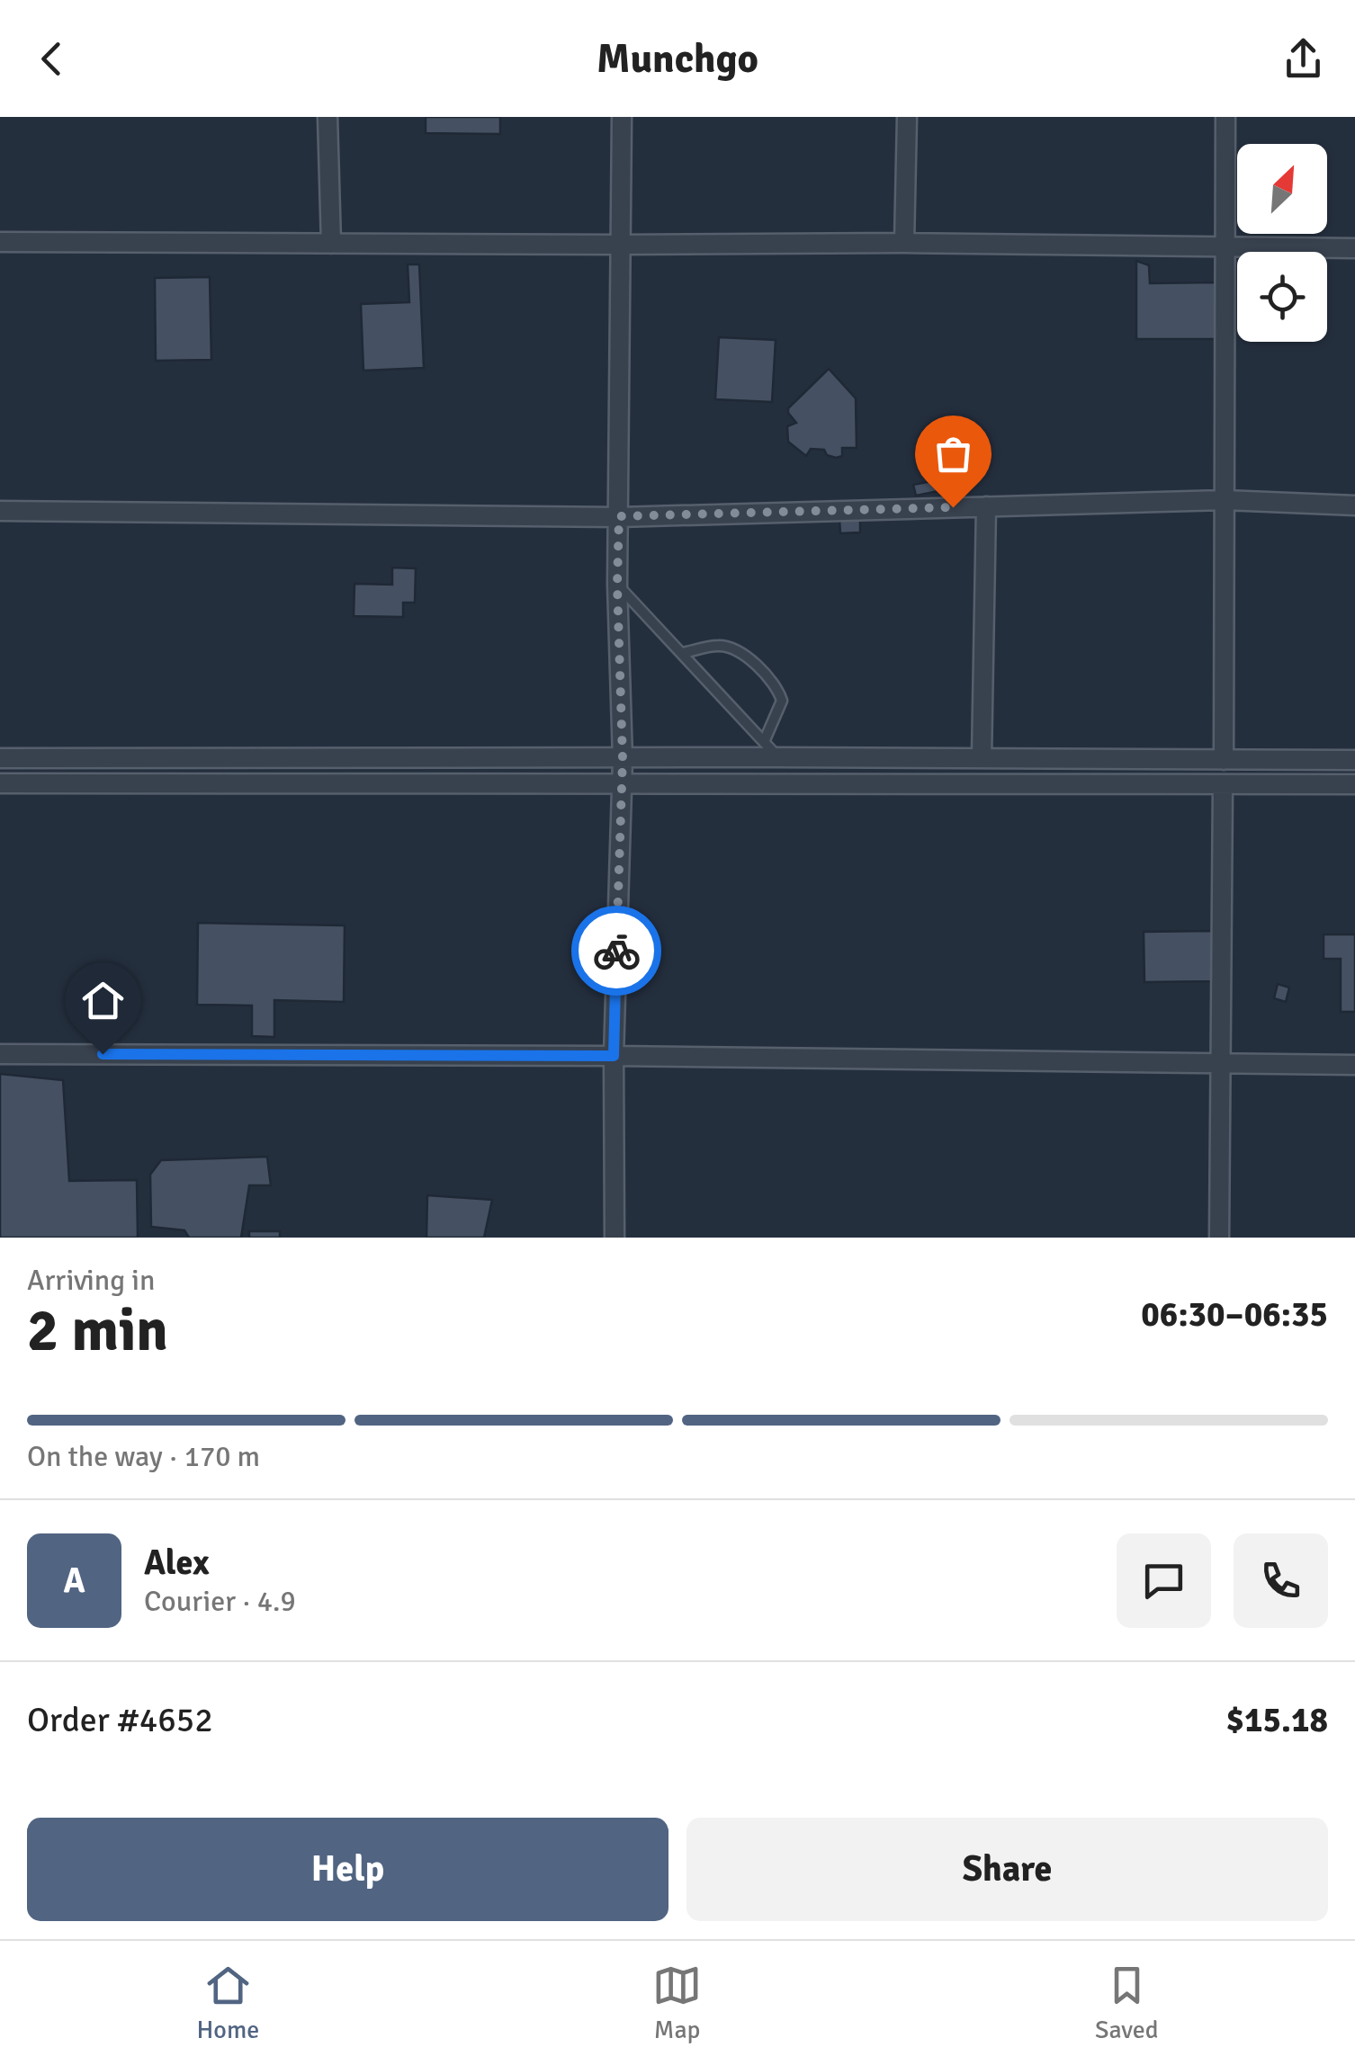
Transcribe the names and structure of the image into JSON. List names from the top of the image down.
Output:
{
  "north": "top right",
  "page": {
    "header": "Munchgo",
    "heading": ["2 min", "Arriving in", "06:30–06:35"],
    "panel": [
      "Alex",
      "Courier · 4.9",
      "Order #4652",
      "$15.18"
    ],
    "bar": "On the way · 170 m",
    "round": "A",
    "buttons": ["Help", "Share"],
    "tabs": ["Home", "Map", "Saved"]
  }
}
